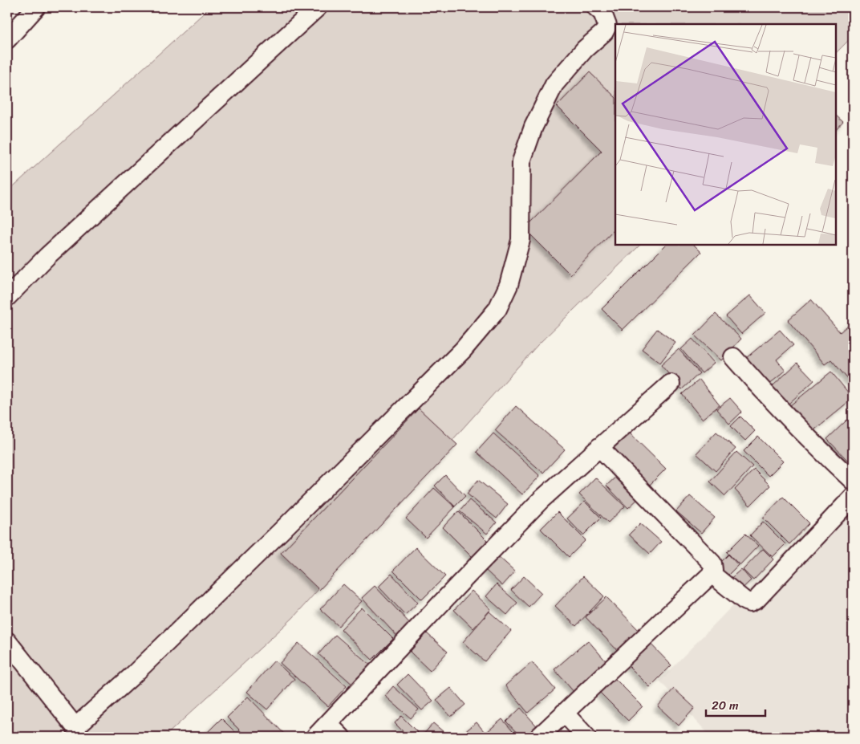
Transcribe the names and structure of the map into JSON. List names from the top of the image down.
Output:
{
  "scale_bar": "20 m"
}
